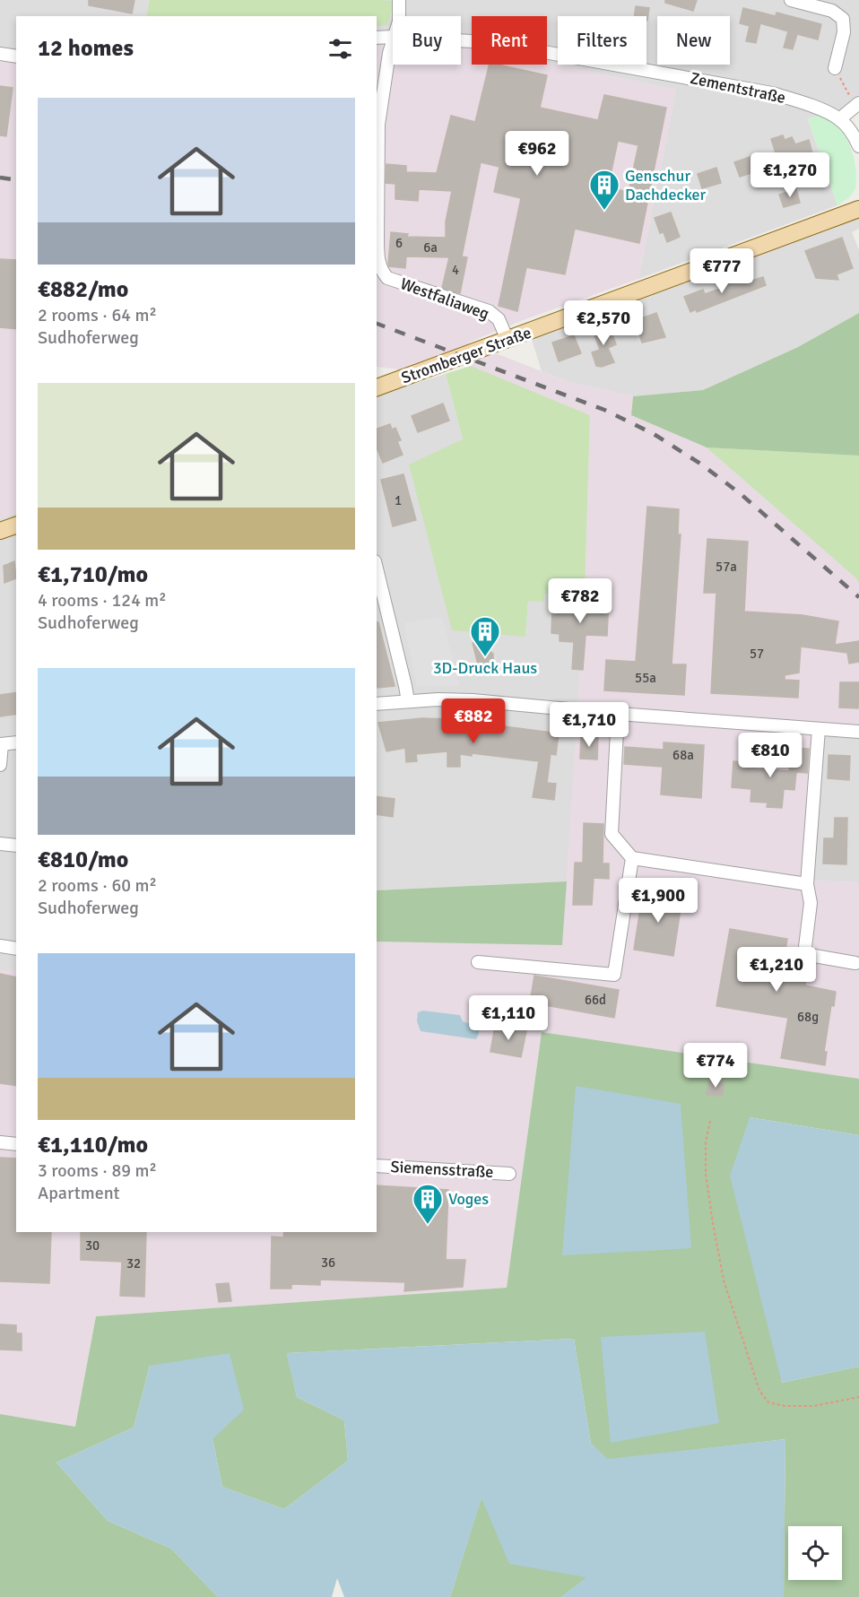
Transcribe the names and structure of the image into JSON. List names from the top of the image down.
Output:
{
  "streets": {
    "main road": ["Stromberger Straße"],
    "street": ["Zementstraße", "Westfaliaweg", "Siemensstraße"]
  },
  "crossings": [
    ["Zementstraße", "Westfaliaweg"],
    ["Westfaliaweg", "Stromberger Straße"]
  ],
  "places": {
    "building": ["Genschur Dachdecker", "3D-Druck Haus", "Voges"]
  },
  "house_numbers": [
    "6",
    "6a",
    "4",
    "1",
    "57a",
    "57",
    "55a",
    "68a",
    "66d",
    "68g",
    "30",
    "36",
    "32"
  ],
  "page": {
    "chip": [
      "Buy",
      "Rent",
      "Filters",
      "New"
    ],
    "heading": "12 homes",
    "list": [
      {
        "name": "€882/mo",
        "note": "2 rooms · 64 m² · Sudhoferweg"
      },
      {
        "name": "€1,710/mo",
        "note": "4 rooms · 124 m² · Sudhoferweg"
      },
      {
        "name": "€810/mo",
        "note": "2 rooms · 60 m² · Sudhoferweg"
      },
      {
        "name": "€1,110/mo",
        "note": "3 rooms · 89 m² · Apartment"
      }
    ],
    "price": [
      "€962",
      "€1,270",
      "€777",
      "€2,570",
      "€782",
      "€882",
      "€1,710",
      "€810",
      "€1,900",
      "€1,210",
      "€1,110",
      "€774"
    ]
  }
}
